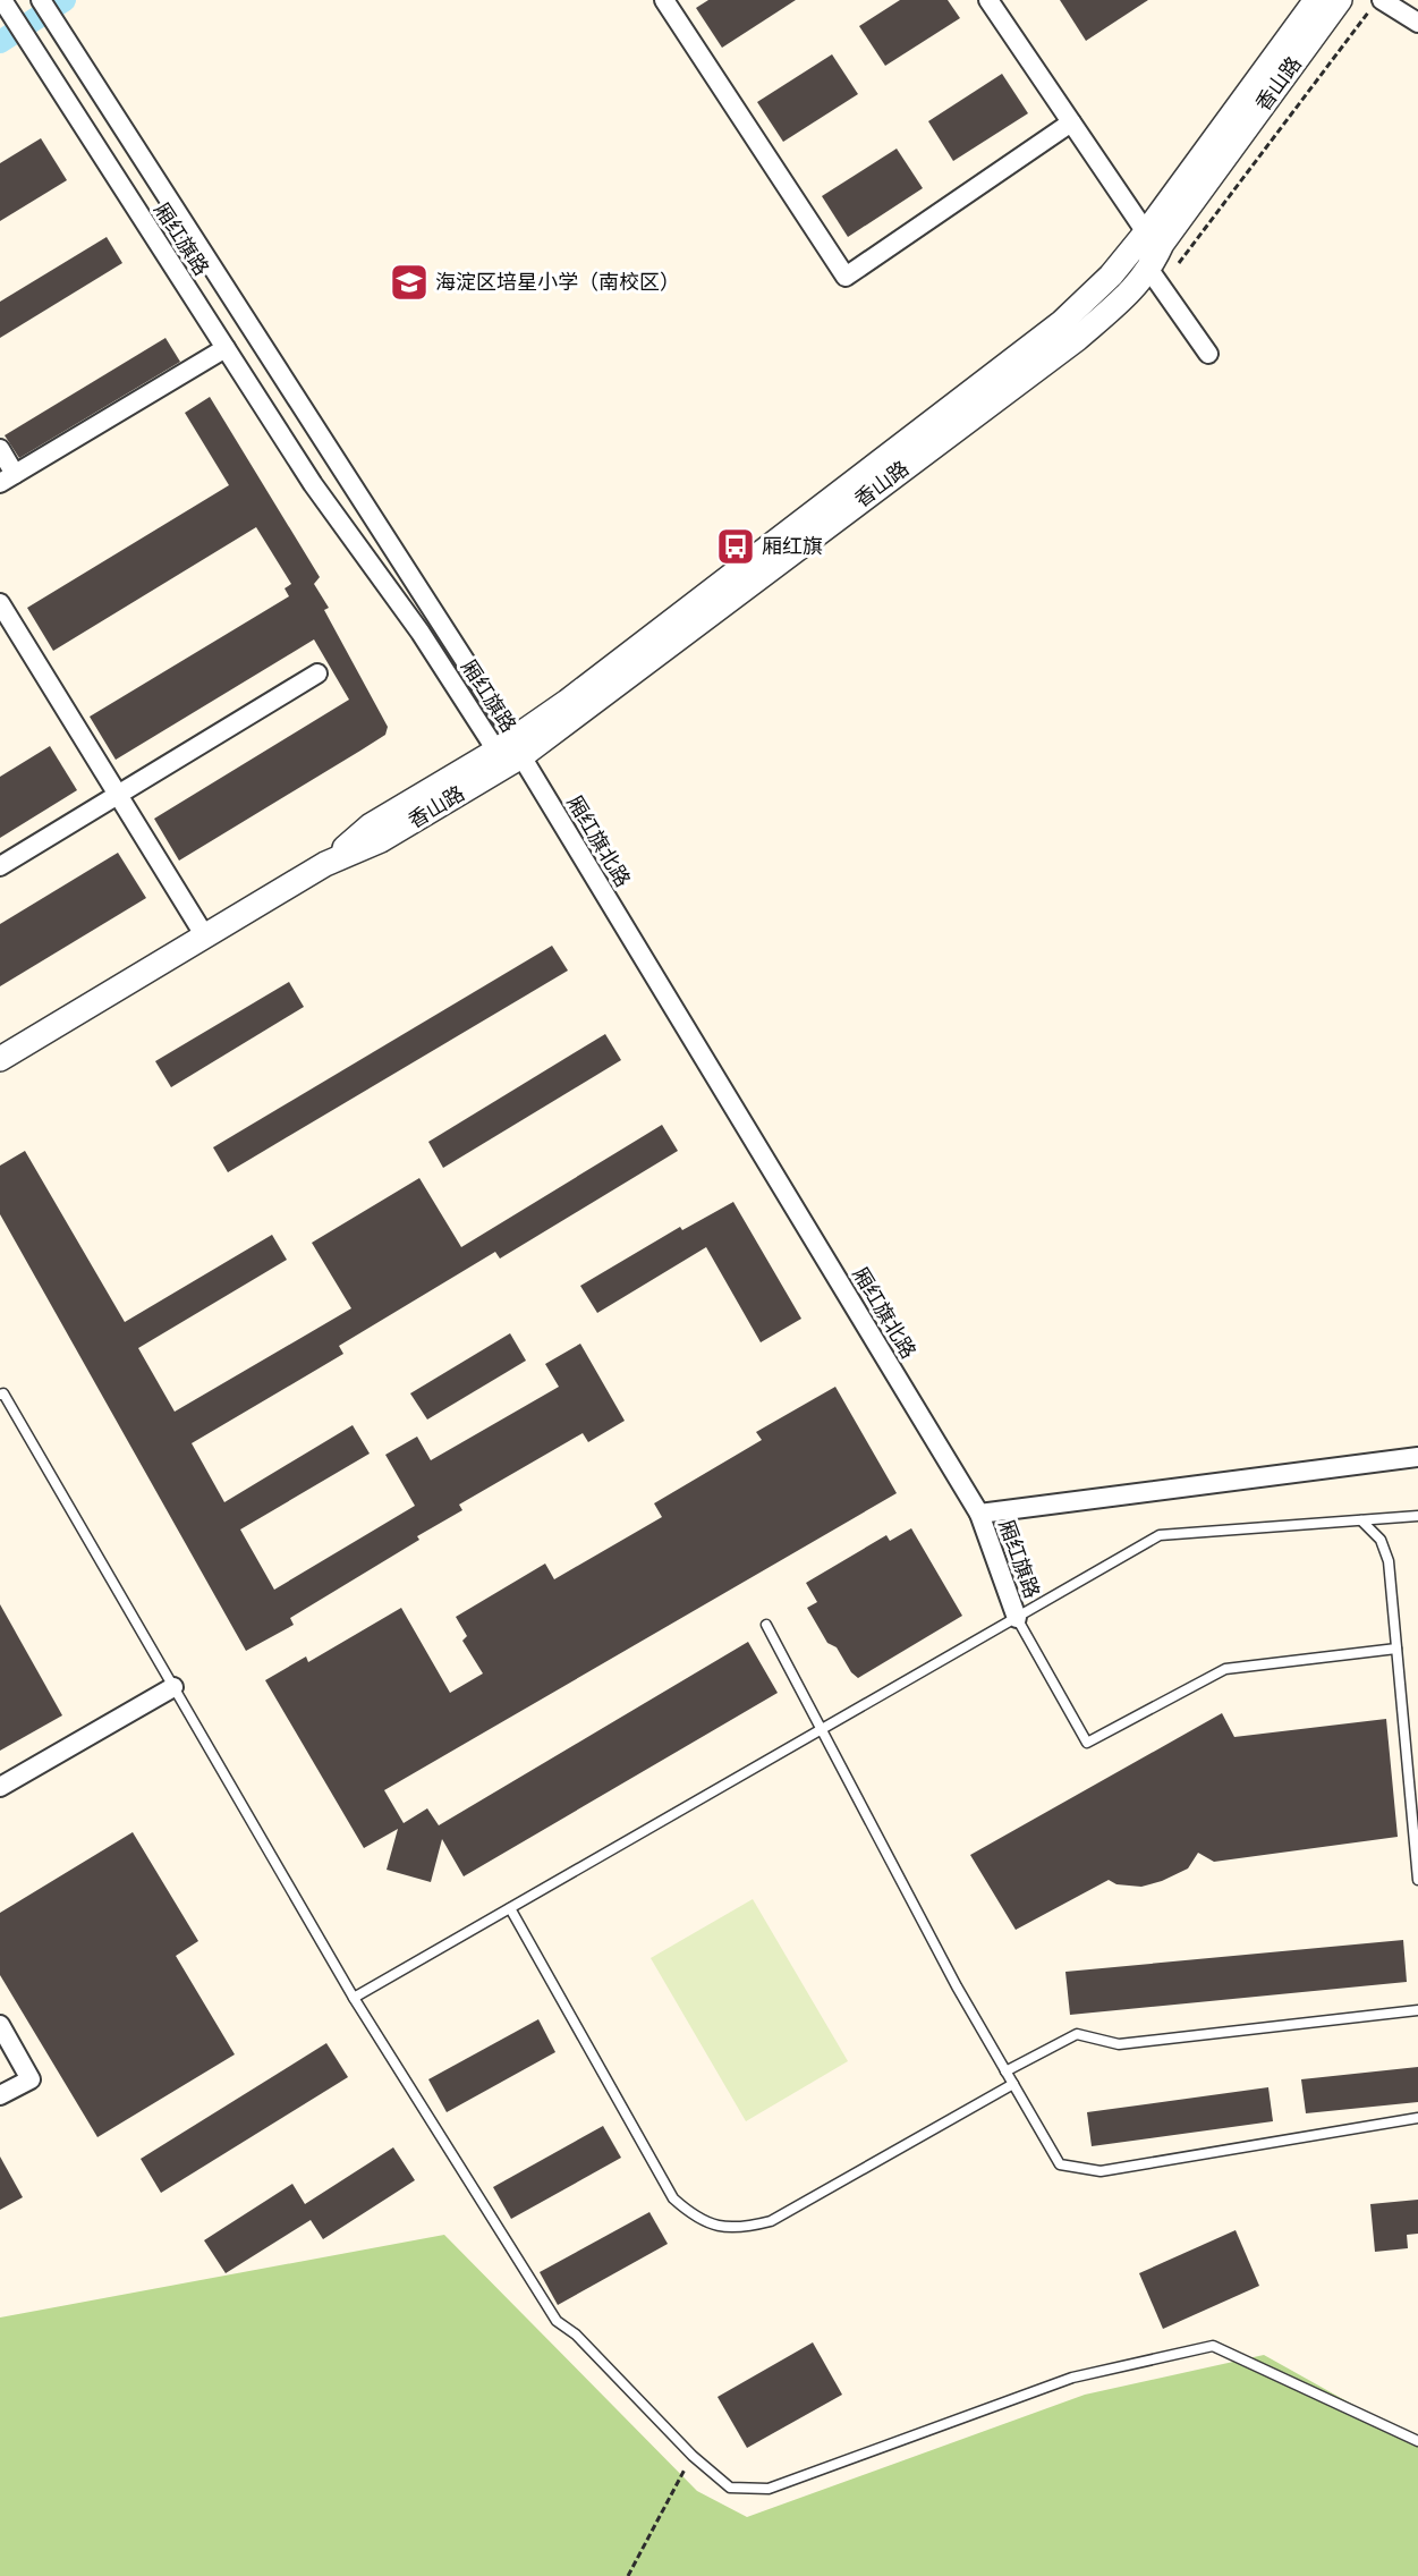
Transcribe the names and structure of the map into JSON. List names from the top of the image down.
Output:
{
  "streets": {
    "street": ["香山路", "厢红旗路", "厢红旗北路"]
  },
  "crossings": [
    ["香山路", "厢红旗路"],
    ["香山路", "厢红旗北路"],
    ["厢红旗路", "厢红旗北路"]
  ],
  "places": {
    "school or university": ["海淀区培星小学（南校区）"],
    "bus stop": ["厢红旗"]
  }
}
